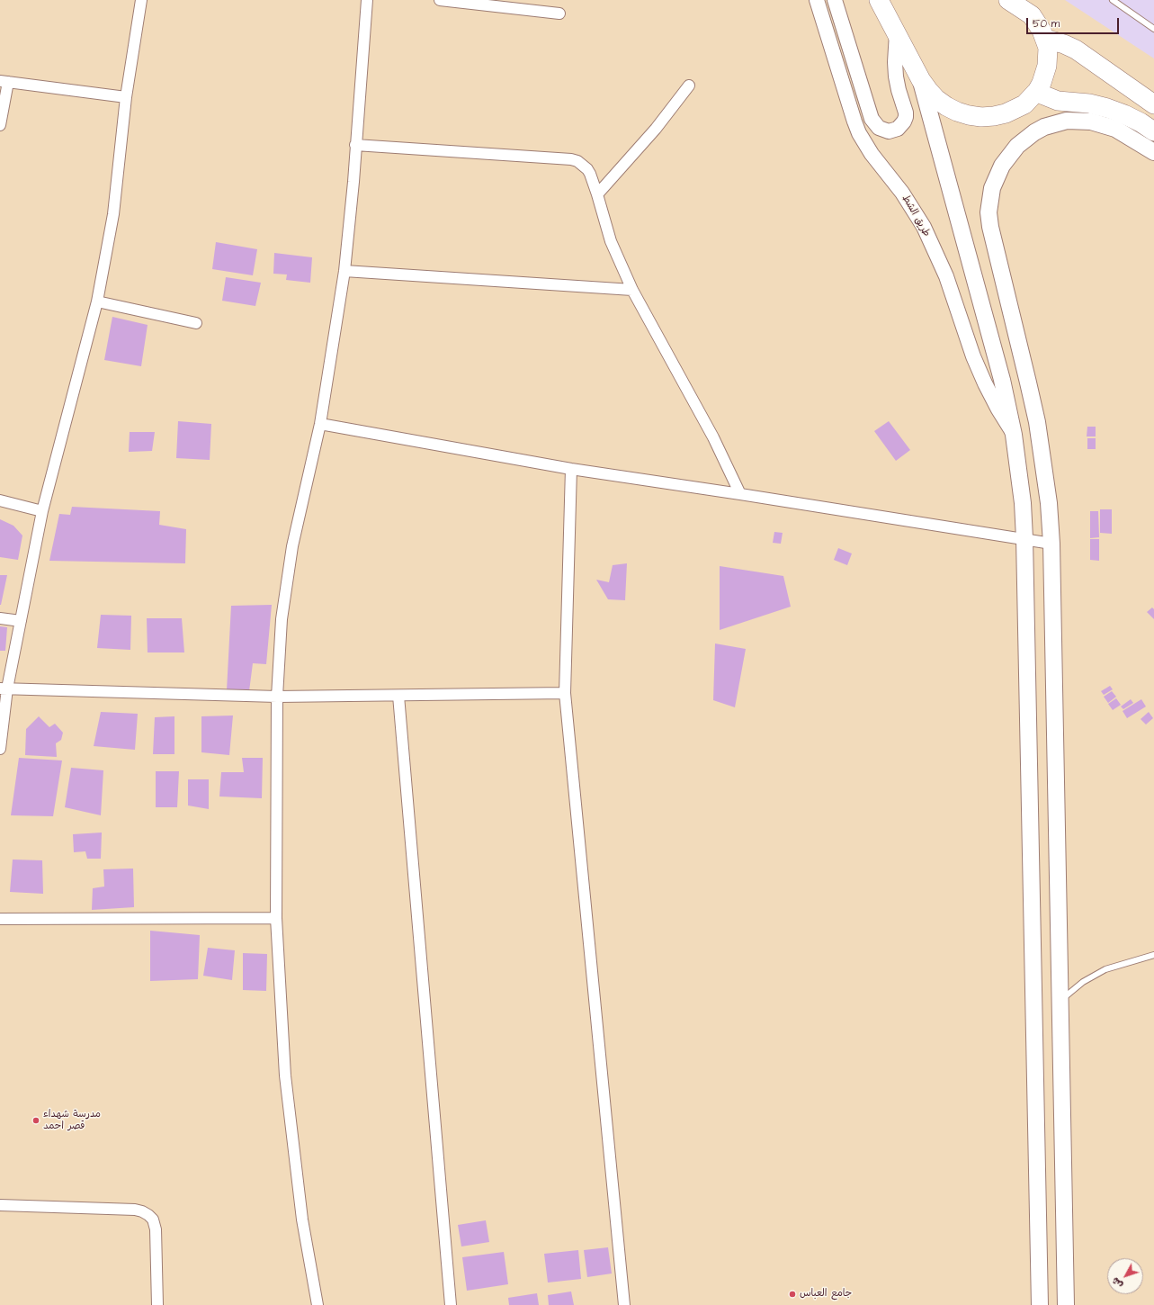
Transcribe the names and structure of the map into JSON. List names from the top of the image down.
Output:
{
  "streets": {
    "main road": ["طريق الشط"]
  },
  "places": ["مدرسة شهداء قصر احمد", "جامع العباس"],
  "scale_bar": "50 m",
  "north": "bottom left"
}
